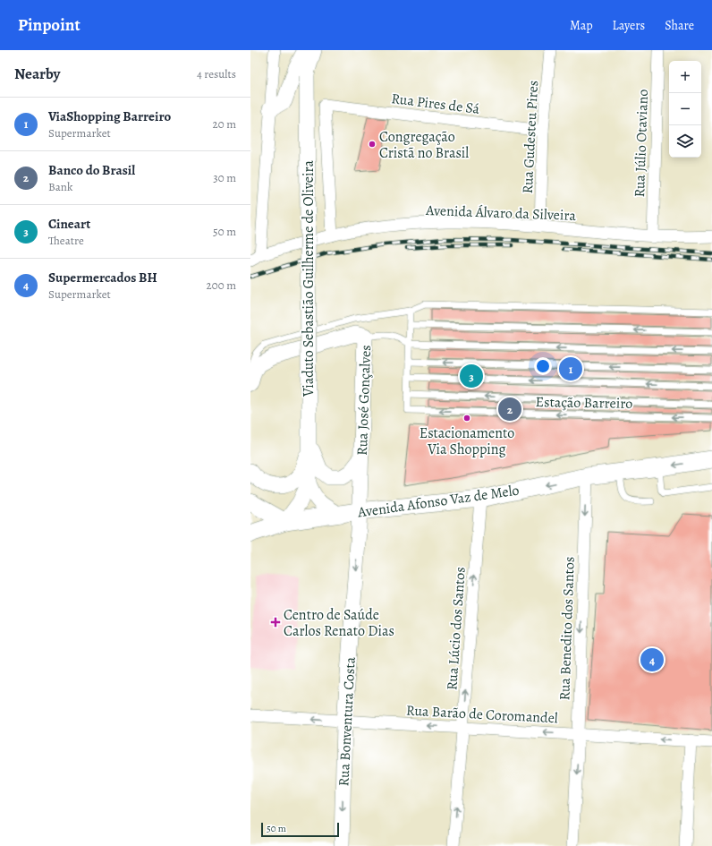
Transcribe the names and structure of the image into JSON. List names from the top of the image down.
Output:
{
  "streets": {
    "main road": ["Avenida Afonso Vaz de Melo"],
    "street": [
      "Rua Pires de Sá",
      "Rua Gudesteu Pires",
      "Rua Júlio Otaviano",
      "Avenida Álvaro da Silveira",
      "Viaduto Sebastião Guilherme de Oliveira",
      "Rua José Gonçalves",
      "Rua Lúcio dos Santos",
      "Rua Benedito dos Santos",
      "Rua Barão de Coromandel",
      "Rua Bonventura Costa"
    ],
    "lane": ["Estação Barreiro"]
  },
  "crossings": [
    ["Rua Pires de Sá", "Rua Gudesteu Pires"],
    ["Rua Pires de Sá", "Avenida Álvaro da Silveira"],
    ["Rua Gudesteu Pires", "Avenida Álvaro da Silveira"],
    ["Rua Júlio Otaviano", "Avenida Álvaro da Silveira"],
    ["Viaduto Sebastião Guilherme de Oliveira", "Avenida Afonso Vaz de Melo"],
    ["Rua José Gonçalves", "Avenida Afonso Vaz de Melo"],
    ["Rua José Gonçalves", "Rua Bonventura Costa"],
    ["Avenida Afonso Vaz de Melo", "Rua Lúcio dos Santos"],
    ["Avenida Afonso Vaz de Melo", "Rua Benedito dos Santos"],
    ["Avenida Afonso Vaz de Melo", "Rua Bonventura Costa"],
    ["Rua Lúcio dos Santos", "Rua Barão de Coromandel"],
    ["Rua Benedito dos Santos", "Rua Barão de Coromandel"],
    ["Rua Barão de Coromandel", "Rua Bonventura Costa"]
  ],
  "one_way": [
    "Rua Lúcio dos Santos",
    "Rua Benedito dos Santos",
    "Rua Barão de Coromandel",
    "Rua Bonventura Costa"
  ],
  "places": {
    "other": ["Congregação Cristã no Brasil", "Estacionamento Via Shopping"],
    "health": ["Centro de Saúde Carlos Renato Dias"]
  },
  "scale_bar": "50 m",
  "page": {
    "header": "Pinpoint",
    "nav": ["Map", "Layers", "Share"],
    "heading": ["Nearby", "4 results"],
    "map_buttons": ["+", "−"],
    "list": [
      {
        "mark": "1",
        "name": "ViaShopping Barreiro",
        "note": "Supermarket",
        "value": "20 m"
      },
      {
        "mark": "2",
        "name": "Banco do Brasil",
        "note": "Bank",
        "value": "30 m"
      },
      {
        "mark": "3",
        "name": "Cineart",
        "note": "Theatre",
        "value": "50 m"
      },
      {
        "mark": "4",
        "name": "Supermercados BH",
        "note": "Supermarket",
        "value": "200 m"
      }
    ],
    "pins": [
      "1",
      "3",
      "2",
      "4"
    ],
    "scale": "50 m"
  }
}
